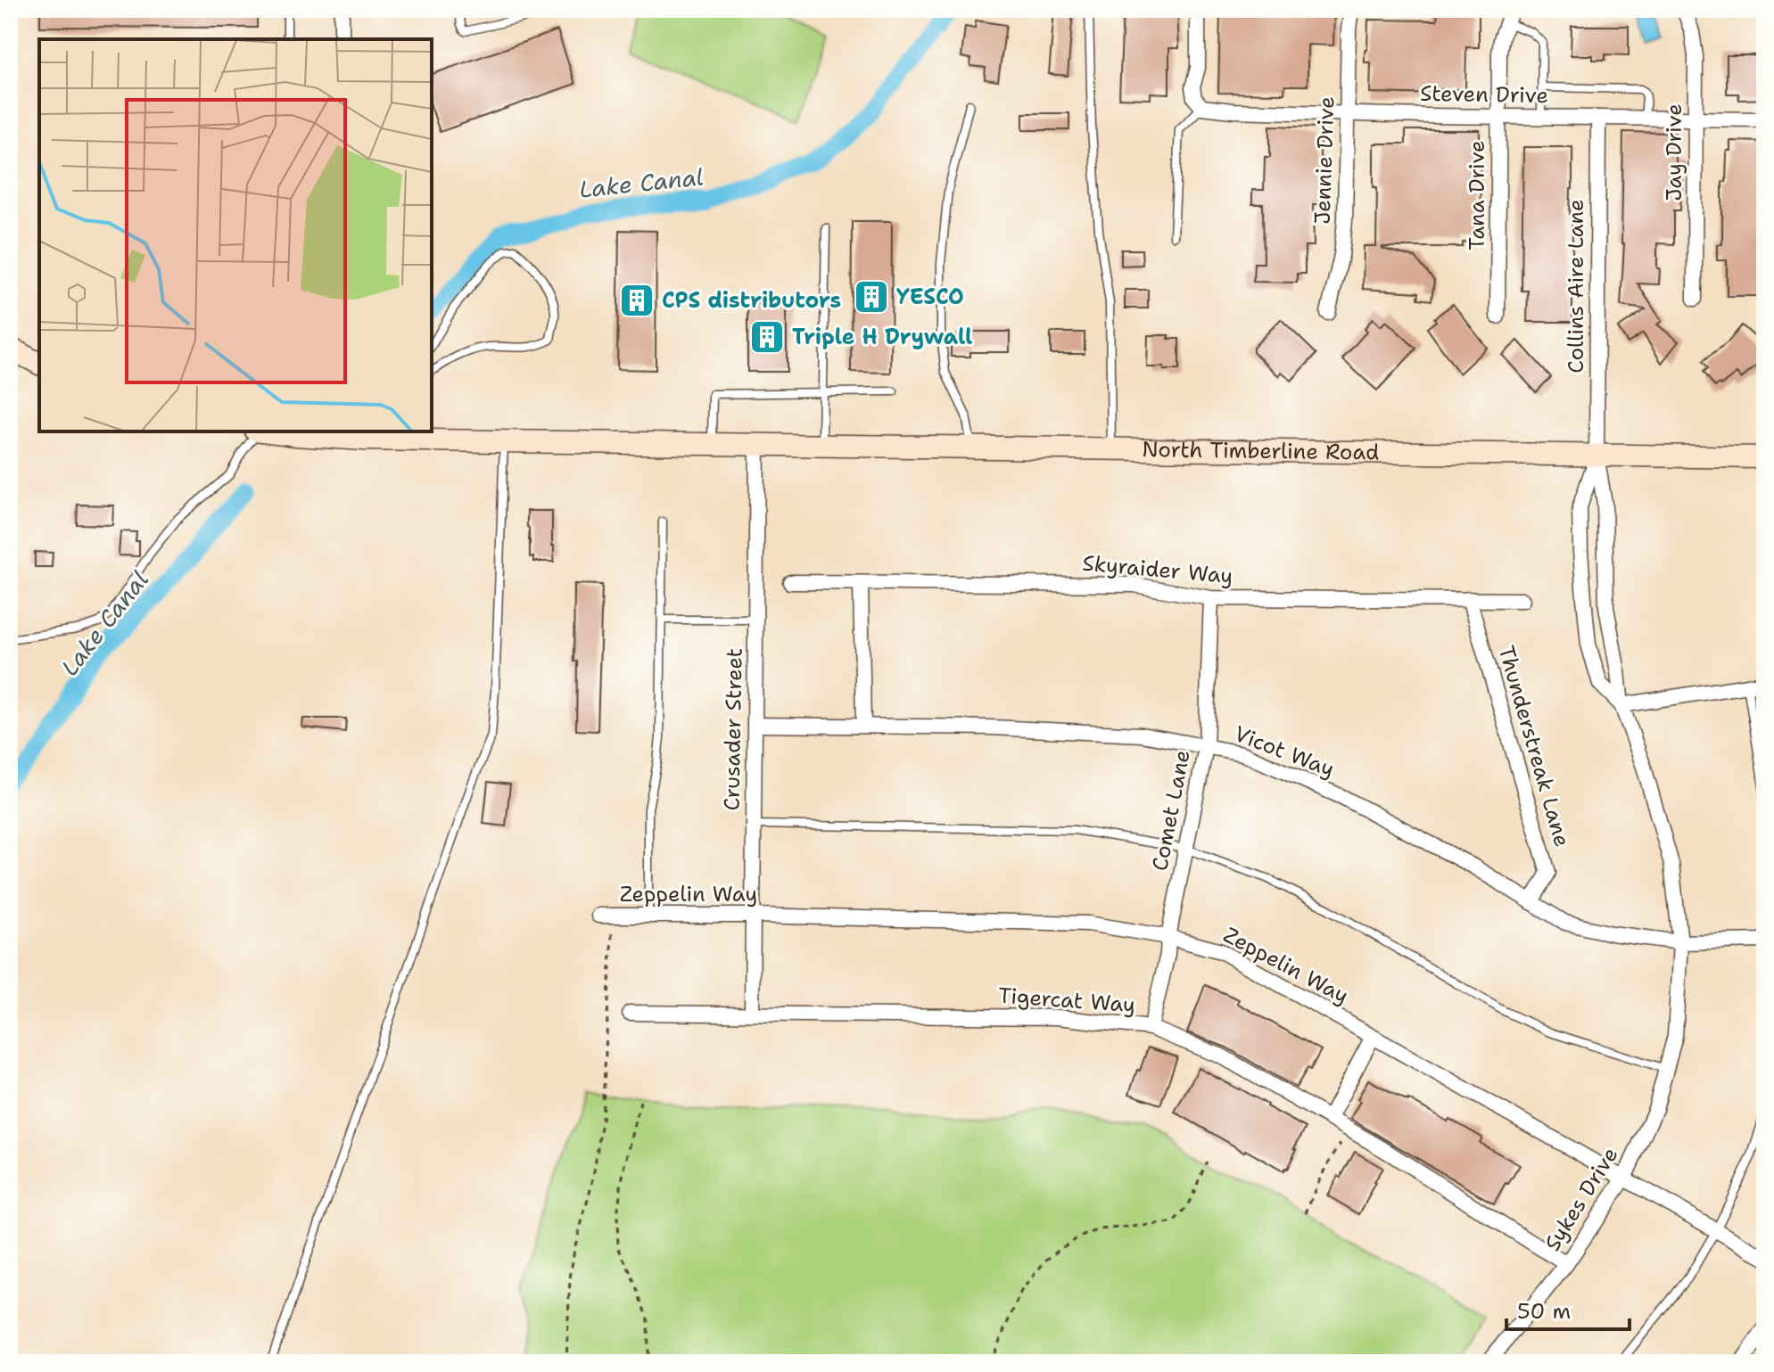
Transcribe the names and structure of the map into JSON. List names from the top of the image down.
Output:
{
  "streets": {
    "main road": ["North Timberline Road"],
    "street": [
      "Steven Drive",
      "Jay Drive",
      "Jennie Drive",
      "Tana Drive",
      "Collins Aire Lane",
      "Skyraider Way",
      "Crusader Street",
      "Thunderstreak Lane",
      "Vicot Way",
      "Comet Lane",
      "Zeppelin Way",
      "Tigercat Way",
      "Sykes Drive"
    ]
  },
  "crossings": [
    ["Steven Drive", "Jay Drive"],
    ["Steven Drive", "Jennie Drive"],
    ["Steven Drive", "Tana Drive"],
    ["Steven Drive", "Collins Aire Lane"],
    ["Collins Aire Lane", "North Timberline Road"],
    ["North Timberline Road", "Crusader Street"],
    ["Skyraider Way", "Thunderstreak Lane"],
    ["Skyraider Way", "Comet Lane"],
    ["Crusader Street", "Vicot Way"],
    ["Crusader Street", "Zeppelin Way"],
    ["Crusader Street", "Tigercat Way"],
    ["Thunderstreak Lane", "Vicot Way"],
    ["Vicot Way", "Comet Lane"],
    ["Vicot Way", "Sykes Drive"],
    ["Comet Lane", "Zeppelin Way"],
    ["Comet Lane", "Tigercat Way"],
    ["Zeppelin Way", "Sykes Drive"],
    ["Tigercat Way", "Sykes Drive"]
  ],
  "water": ["Lake Canal"],
  "places": {
    "building": ["YESCO", "CPS distributors", "Triple H Drywall"]
  },
  "scale_bar": "50 m"
}
